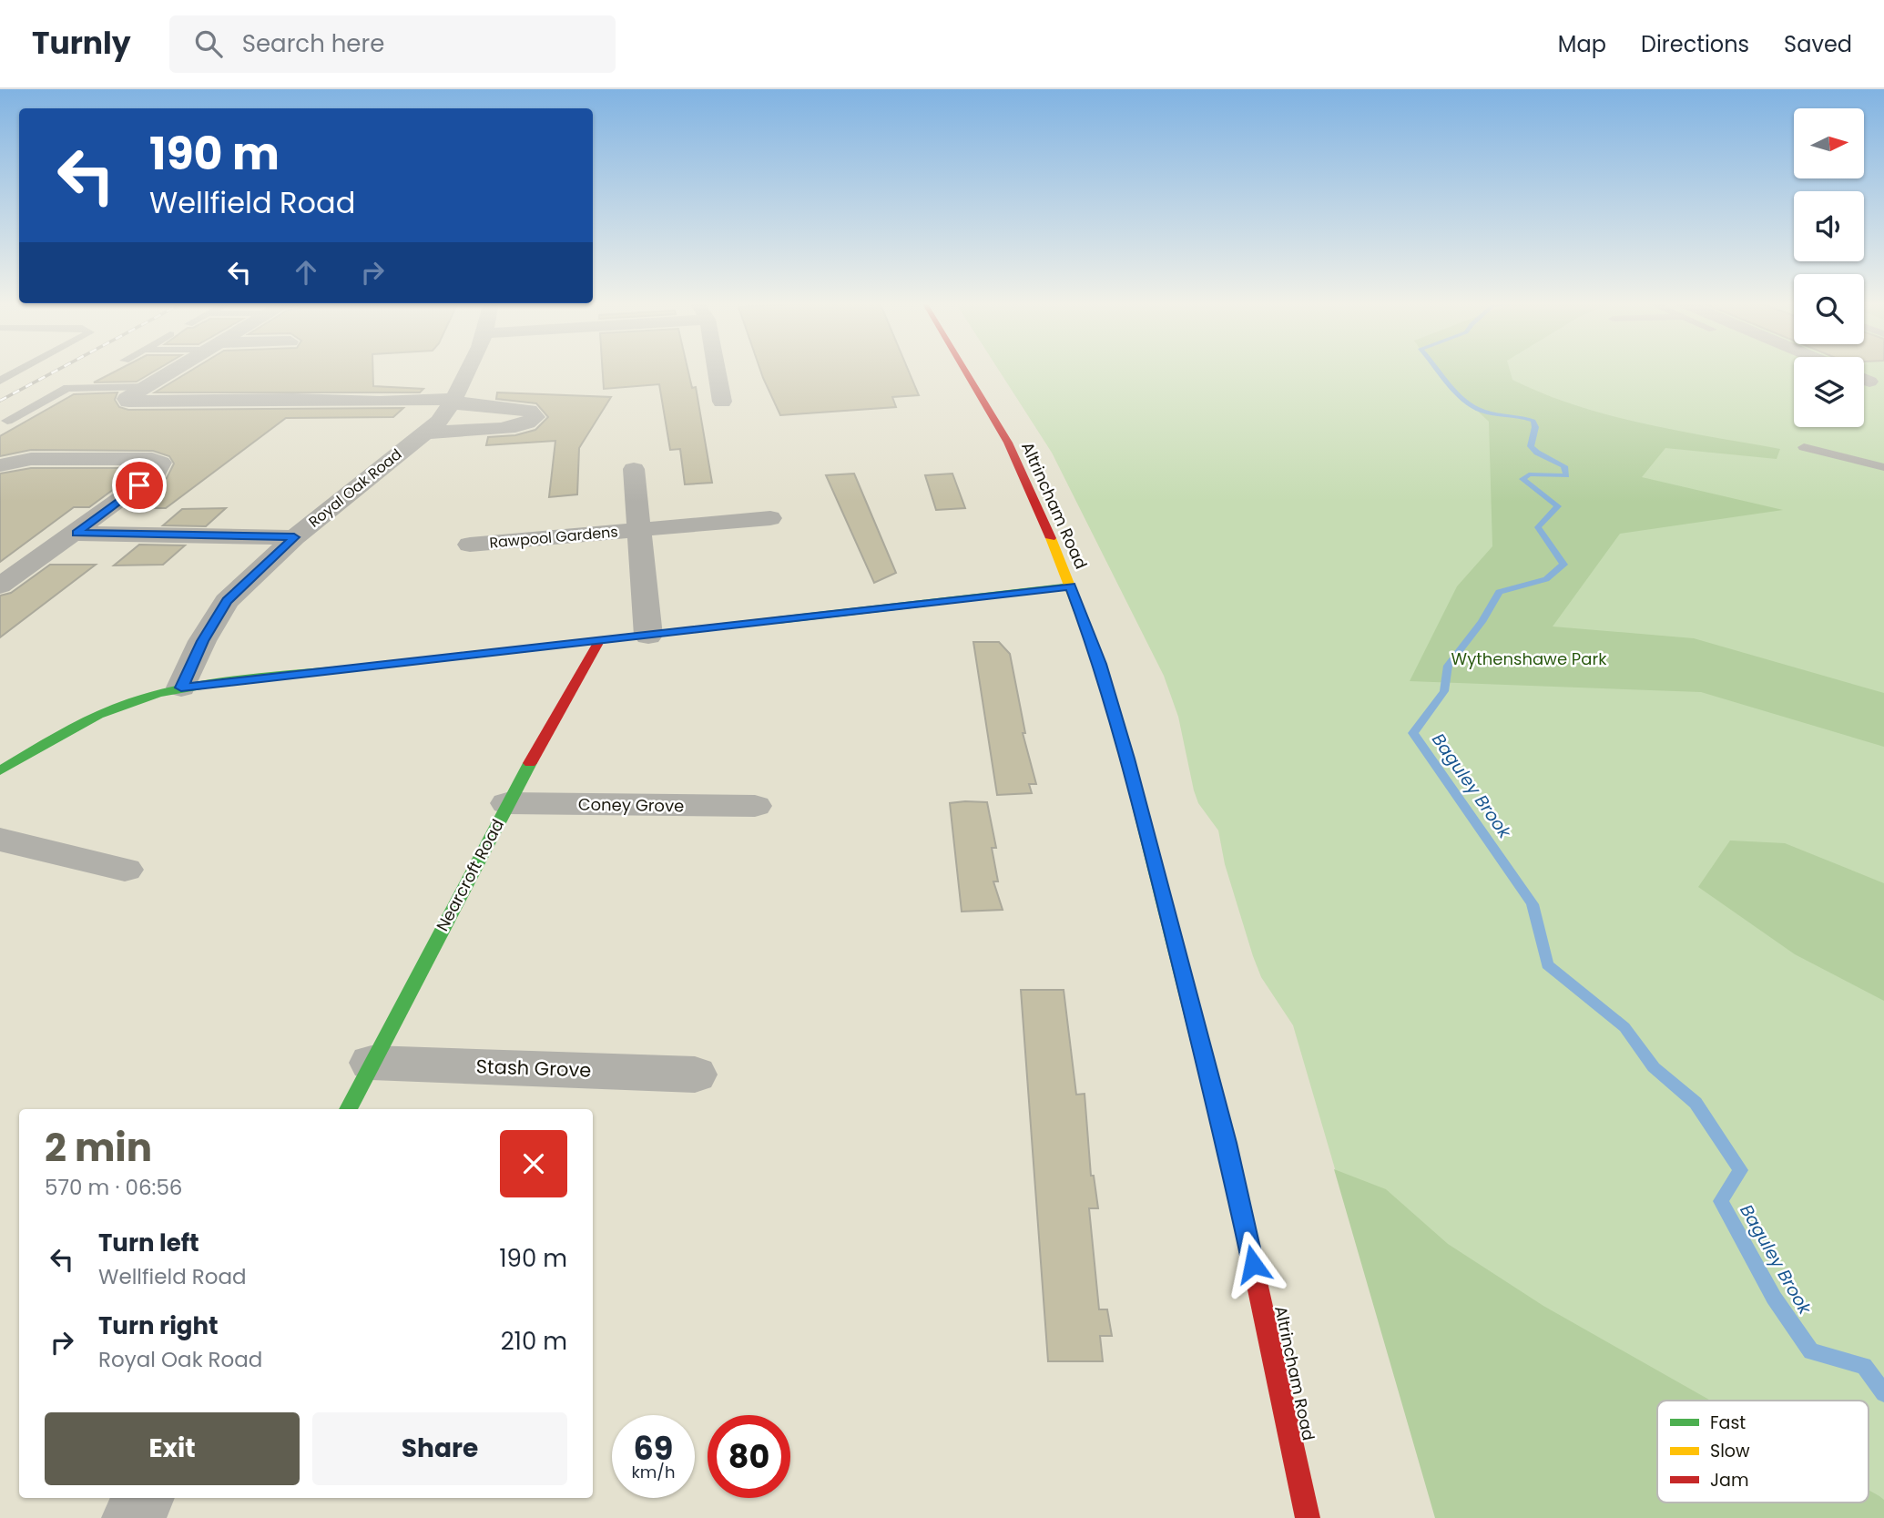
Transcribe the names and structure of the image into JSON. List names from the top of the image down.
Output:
{
  "streets": {
    "main road": ["Altrincham Road", "Nearcroft Road"],
    "street": [
      "Royal Oak Road",
      "Rawpool Gardens",
      "Coney Grove",
      "Stash Grove"
    ]
  },
  "crossings": [
    ["Coney Grove", "Nearcroft Road"],
    ["Nearcroft Road", "Stash Grove"]
  ],
  "water": ["Baguley Brook"],
  "parks": ["Wythenshawe Park"],
  "legend": ["Fast", "Slow", "Jam"],
  "north": "right",
  "page": {
    "header": "Turnly",
    "search": "Search here",
    "nav": ["Map", "Directions", "Saved"],
    "turn": ["190 m", "Wellfield Road"],
    "heading": ["2 min", "570 m · 06:56"],
    "list": [
      {
        "name": "Turn left",
        "note": "Wellfield Road",
        "value": "190 m"
      },
      {
        "name": "Turn right",
        "note": "Royal Oak Road",
        "value": "210 m"
      }
    ],
    "buttons": ["Exit", "Share"],
    "speed": "69 km/h",
    "limit": "80"
  }
}
